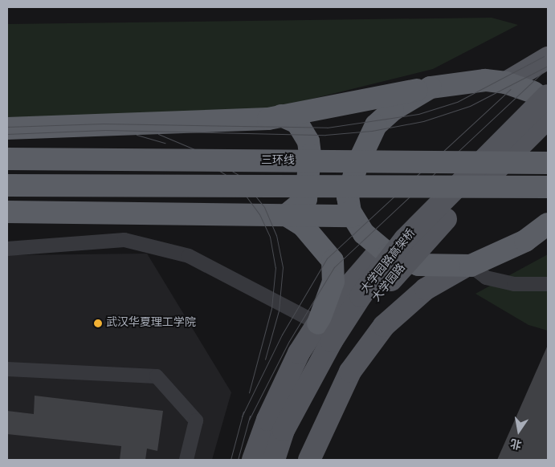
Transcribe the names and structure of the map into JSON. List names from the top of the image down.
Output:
{
  "streets": {
    "highway": ["三环线"],
    "main road": ["大学园路高架桥", "大学园路"]
  },
  "places": ["武汉华夏理工学院"],
  "north": "bottom"
}
